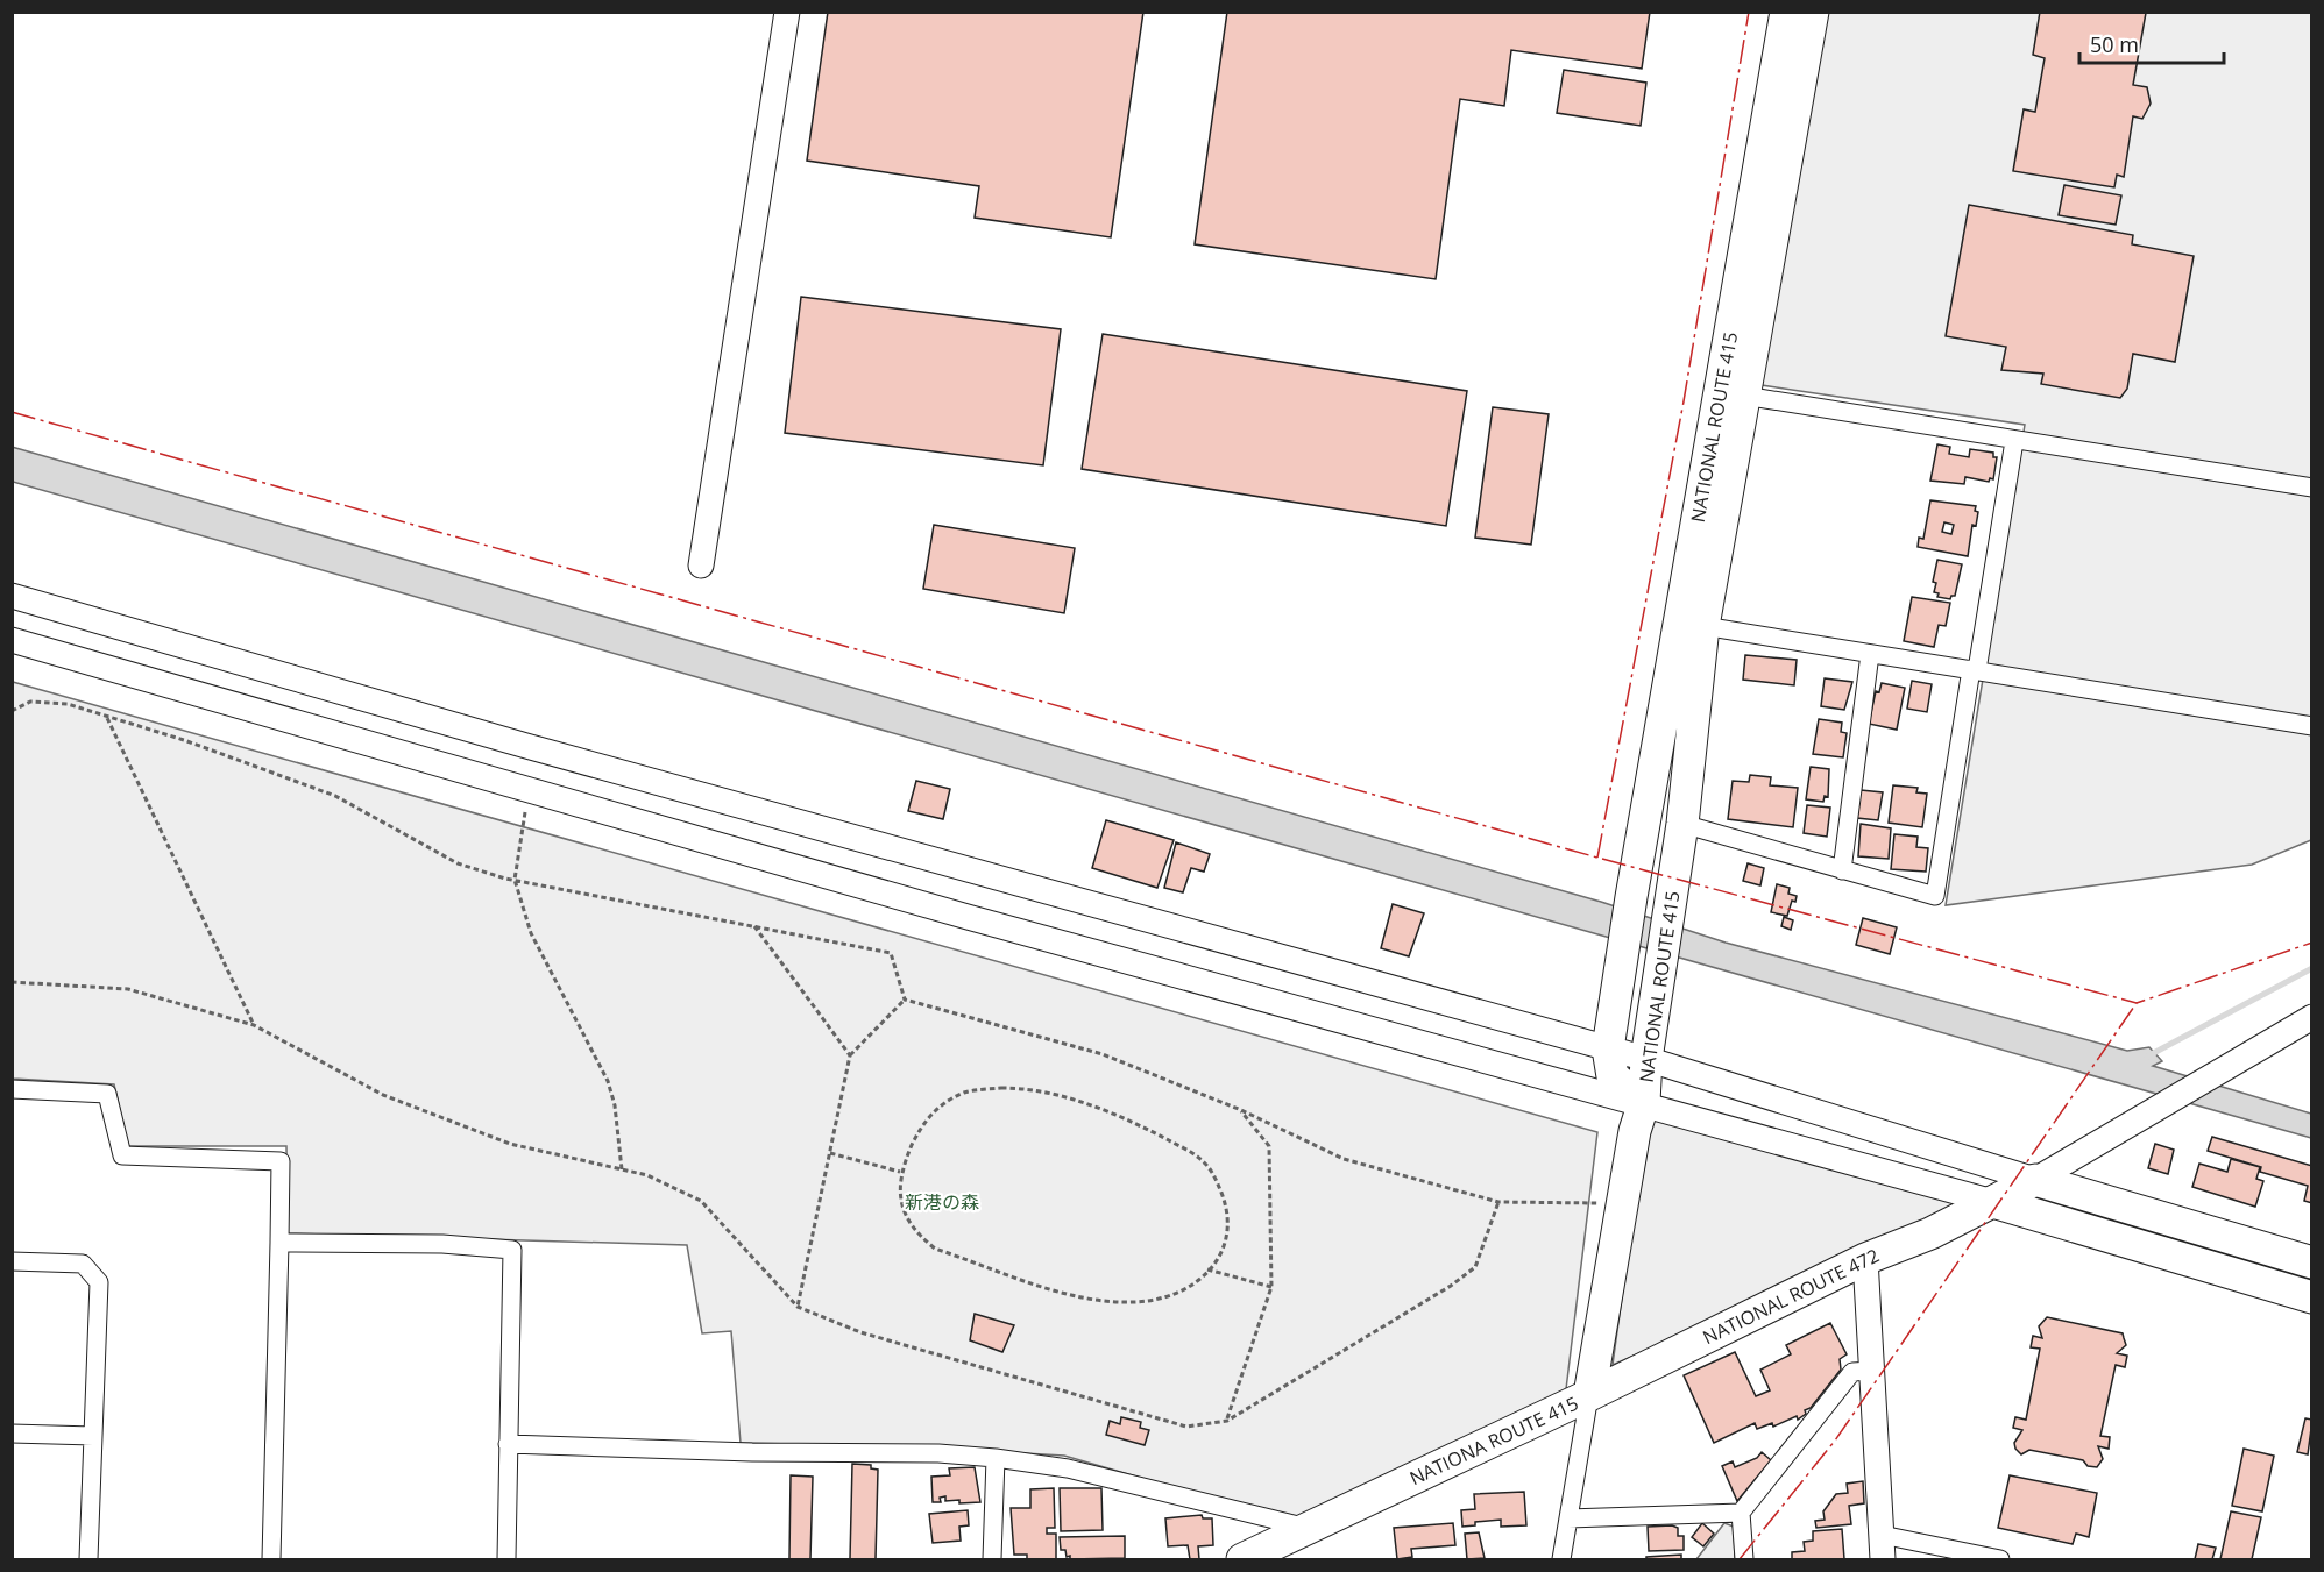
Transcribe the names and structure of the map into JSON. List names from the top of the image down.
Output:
{
  "streets": {
    "highway": ["NATIONAL ROUTE 415", "NATIONAL ROUTE 472", "NATIONA ROUTE 415"]
  },
  "crossings": [
    ["NATIONAL ROUTE 415", "NATIONA ROUTE 415"],
    ["NATIONAL ROUTE 472", "NATIONA ROUTE 415"]
  ],
  "parks": ["新港の森"],
  "scale_bar": "50 m"
}
